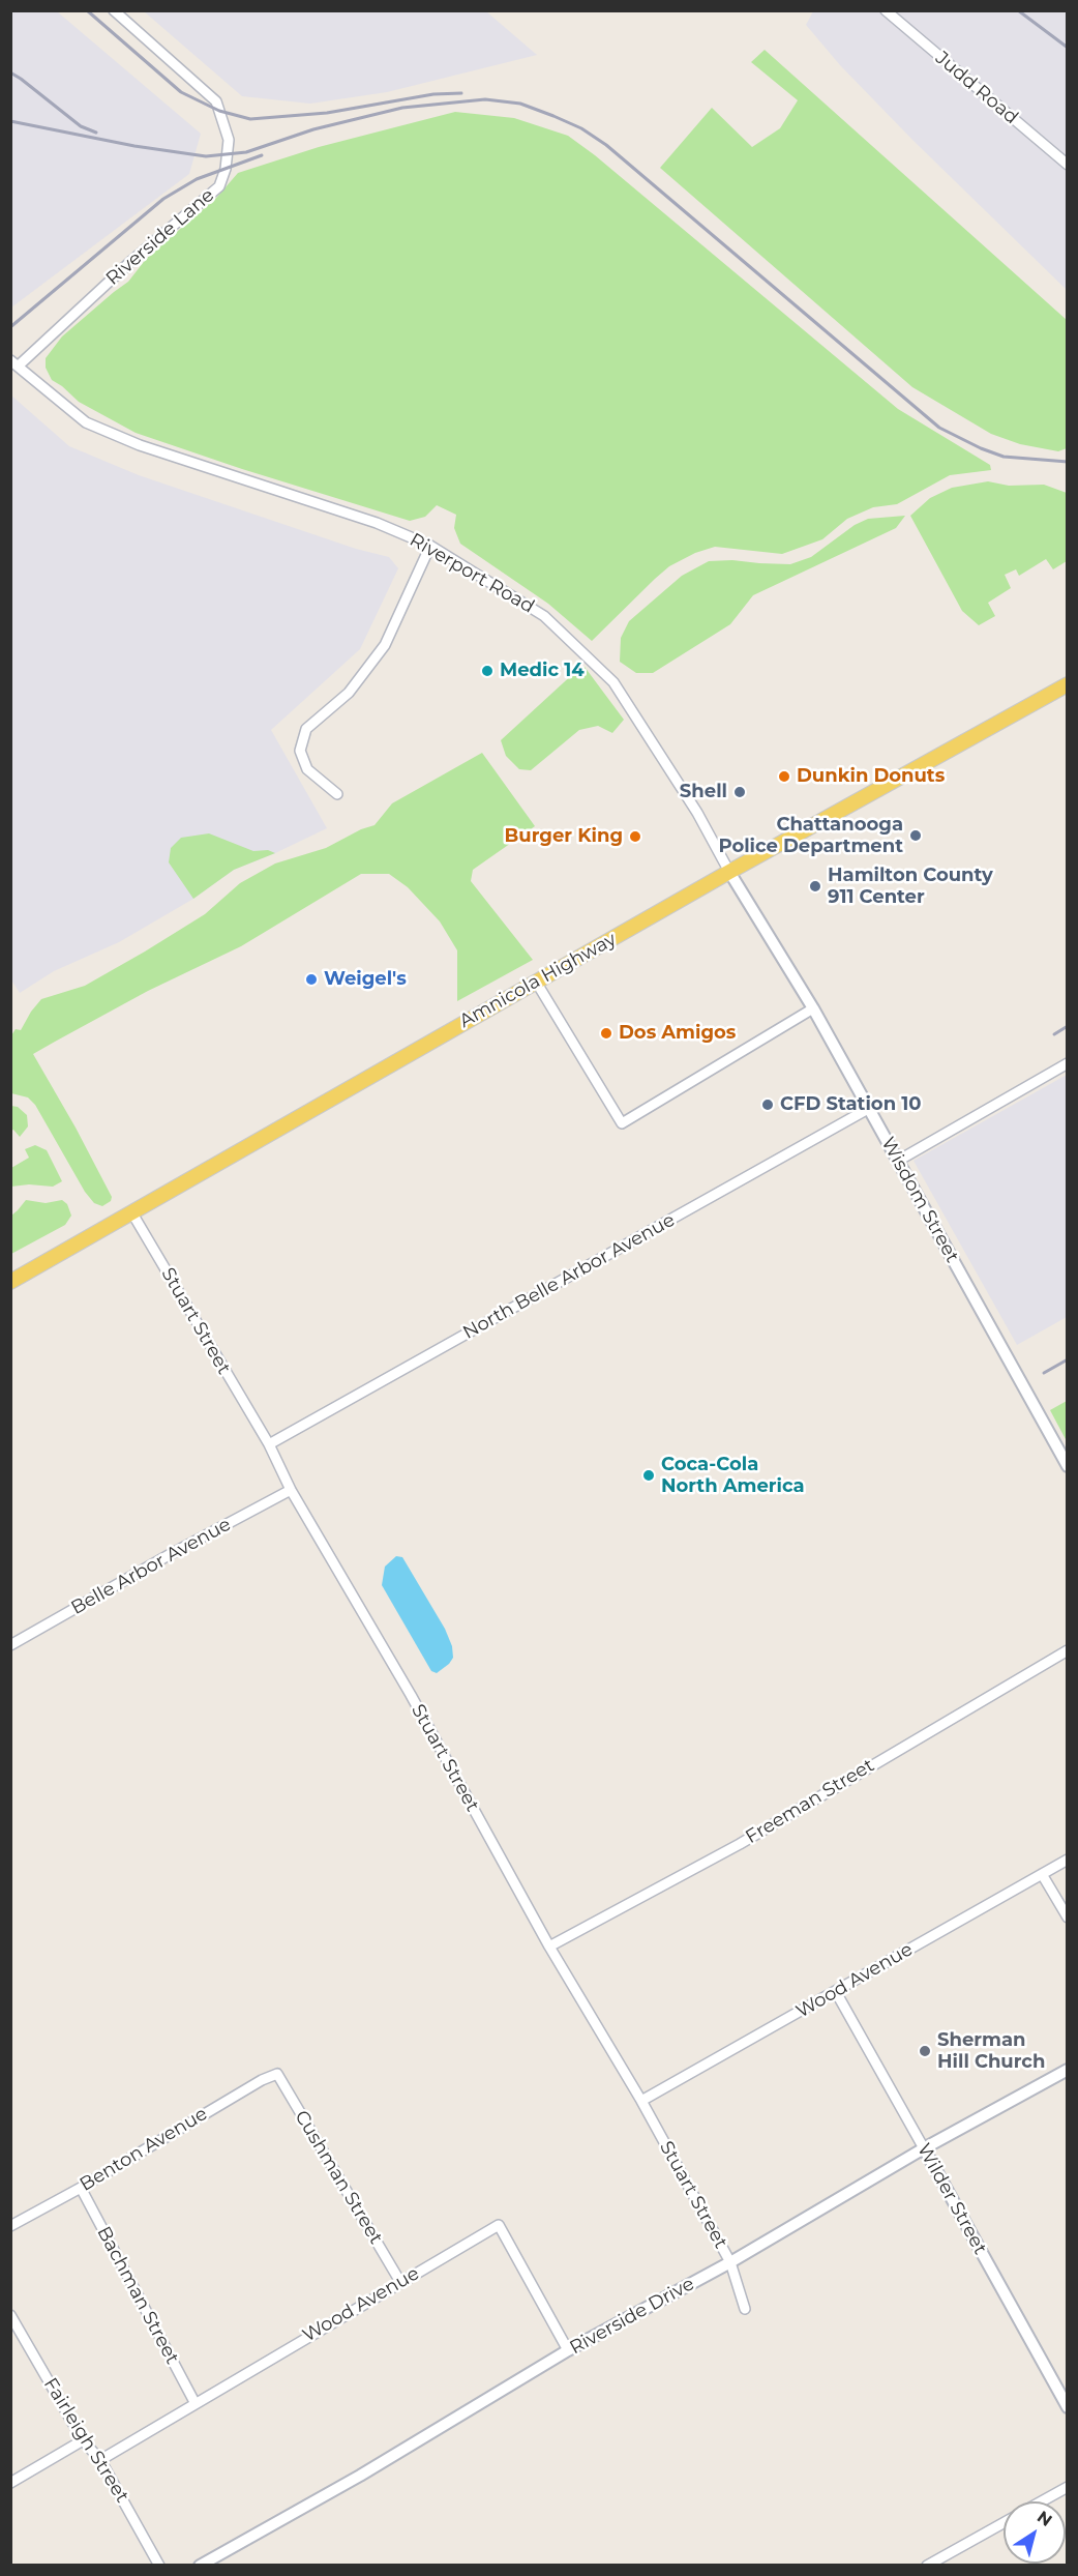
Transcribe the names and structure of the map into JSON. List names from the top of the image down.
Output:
{
  "streets": {
    "main road": ["Amnicola Highway"],
    "street": [
      "Judd Road",
      "Riverside Lane",
      "Riverport Road",
      "Wisdom Street",
      "North Belle Arbor Avenue",
      "Stuart Street",
      "Belle Arbor Avenue",
      "Freeman Street",
      "Wood Avenue",
      "Benton Avenue",
      "Cushman Street",
      "Wilder Street",
      "Bachman Street",
      "Riverside Drive",
      "Fairleigh Street"
    ]
  },
  "crossings": [
    ["Riverside Lane", "Riverport Road"],
    ["Riverport Road", "Amnicola Highway"],
    ["Riverport Road", "Wisdom Street"],
    ["Amnicola Highway", "Wisdom Street"],
    ["Amnicola Highway", "Stuart Street"],
    ["Wisdom Street", "North Belle Arbor Avenue"],
    ["North Belle Arbor Avenue", "Stuart Street"],
    ["Stuart Street", "Belle Arbor Avenue"],
    ["Stuart Street", "Freeman Street"],
    ["Stuart Street", "Wood Avenue"],
    ["Stuart Street", "Riverside Drive"],
    ["Wood Avenue", "Cushman Street"],
    ["Wood Avenue", "Wilder Street"],
    ["Wood Avenue", "Bachman Street"],
    ["Wood Avenue", "Riverside Drive"],
    ["Wood Avenue", "Fairleigh Street"],
    ["Benton Avenue", "Cushman Street"],
    ["Benton Avenue", "Bachman Street"],
    ["Wilder Street", "Riverside Drive"]
  ],
  "places": [
    "Medic 14",
    "Dunkin Donuts",
    "Shell",
    "Chattanooga Police Department",
    "Burger King",
    "Hamilton County 911 Center",
    "Weigel's",
    "Dos Amigos",
    "CFD Station 10",
    "Coca-Cola North America",
    "Sherman Hill Church"
  ],
  "north": "top right"
}
